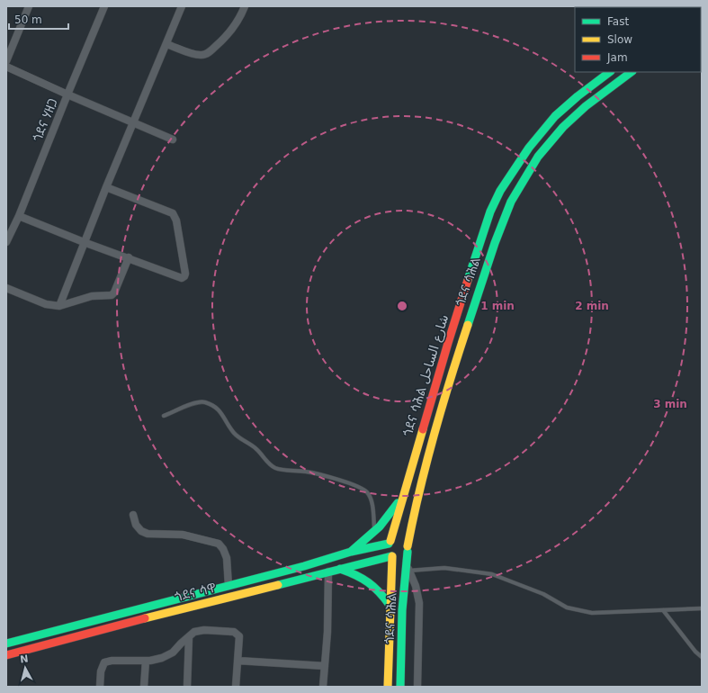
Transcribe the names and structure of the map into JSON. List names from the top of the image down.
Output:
{
  "streets": {
    "main road": ["ጎደና ሳሕል", "ጎደና ሳሕል شارع الساحل", "ጎደና ሳዋ"],
    "street": ["ጎደና ሃዘጋ"]
  },
  "crossings": [
    ["ጎደና ሳሕል", "ጎደና ሳሕል شارع الساحل"],
    ["ጎደና ሳሕል", "ጎደና ሳዋ"],
    ["ጎደና ሳሕል شارع الساحل", "ጎደና ሳዋ"]
  ],
  "legend": ["Fast", "Slow", "Jam"],
  "scale_bar": "50 m",
  "north": "top",
  "rings": ["1 min", "2 min", "3 min"]
}
